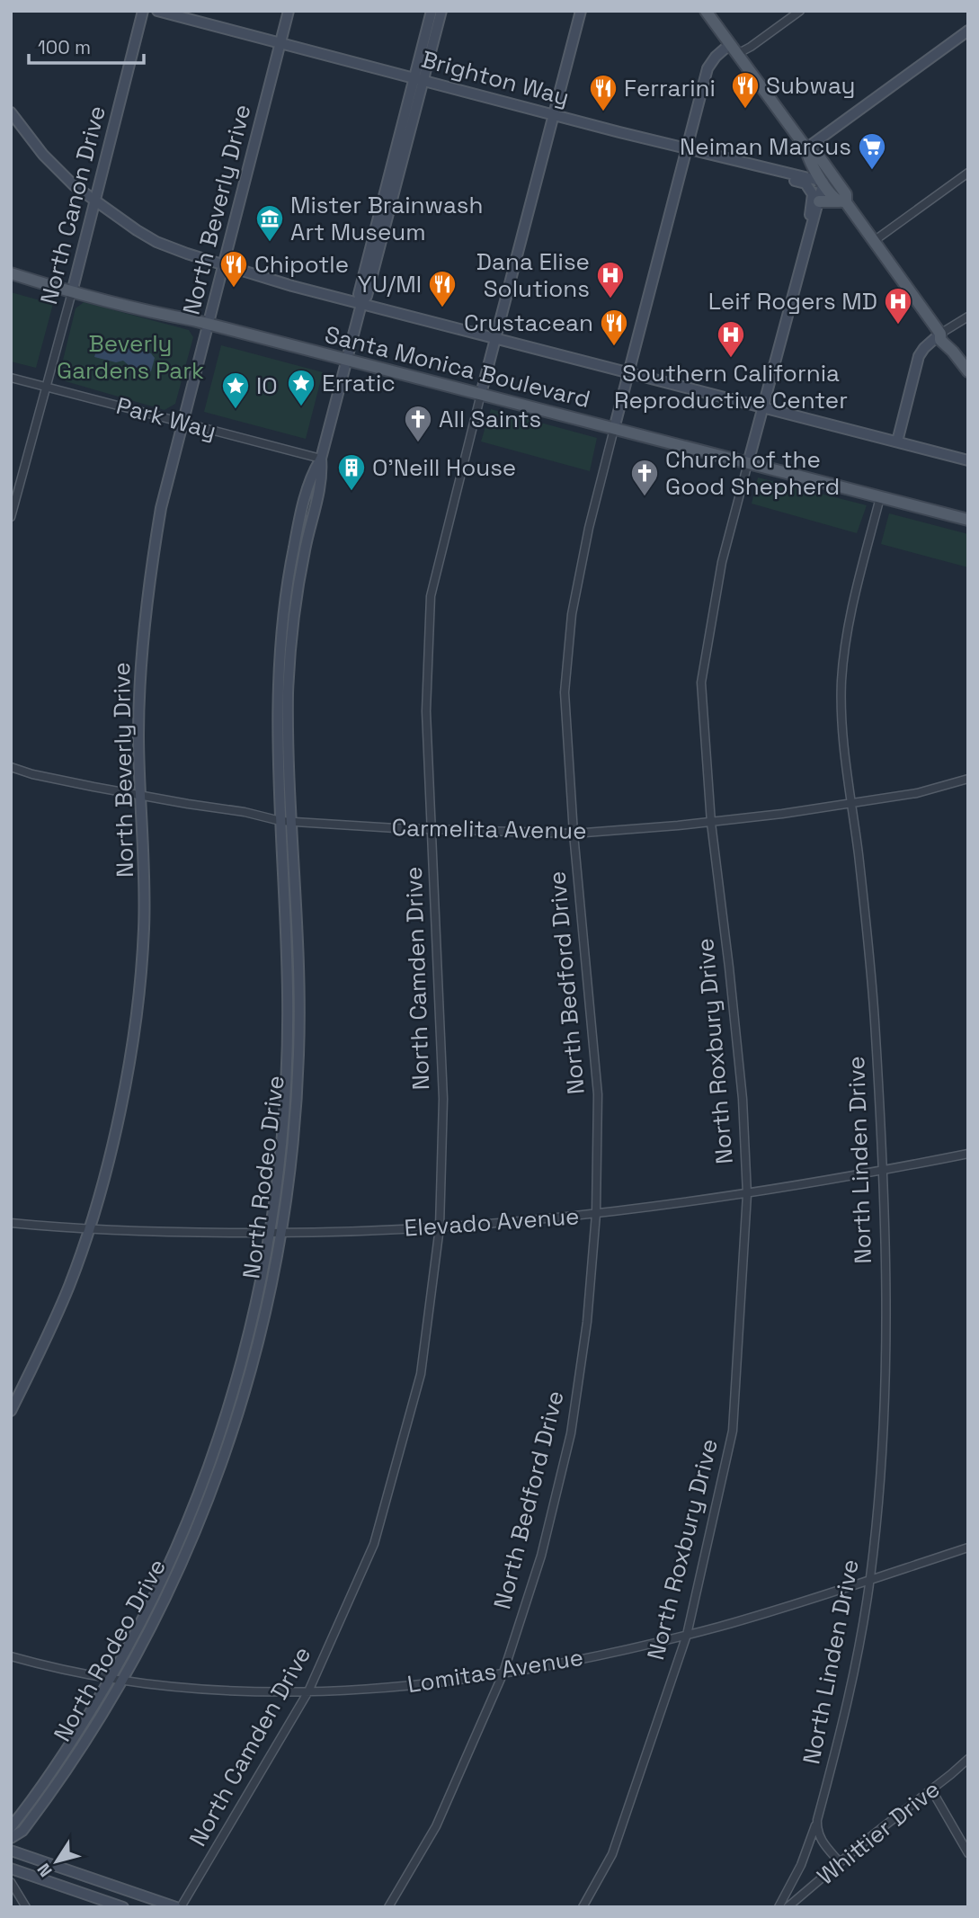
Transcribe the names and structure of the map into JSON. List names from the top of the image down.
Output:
{
  "streets": {
    "main road": ["Santa Monica Boulevard"],
    "street": [
      "Brighton Way",
      "North Canon Drive",
      "North Beverly Drive",
      "Park Way",
      "Carmelita Avenue",
      "North Camden Drive",
      "North Bedford Drive",
      "North Roxbury Drive",
      "North Linden Drive",
      "North Rodeo Drive",
      "Elevado Avenue",
      "Lomitas Avenue",
      "Whittier Drive"
    ]
  },
  "crossings": [
    ["Brighton Way", "North Beverly Drive"],
    ["Brighton Way", "North Camden Drive"],
    ["Brighton Way", "North Bedford Drive"],
    ["Brighton Way", "North Roxbury Drive"],
    ["Brighton Way", "North Rodeo Drive"],
    ["North Canon Drive", "Santa Monica Boulevard"],
    ["North Canon Drive", "Park Way"],
    ["North Beverly Drive", "Santa Monica Boulevard"],
    ["North Beverly Drive", "Park Way"],
    ["North Beverly Drive", "Carmelita Avenue"],
    ["North Beverly Drive", "Elevado Avenue"],
    ["Santa Monica Boulevard", "North Camden Drive"],
    ["Santa Monica Boulevard", "North Bedford Drive"],
    ["Santa Monica Boulevard", "North Roxbury Drive"],
    ["Santa Monica Boulevard", "North Linden Drive"],
    ["Santa Monica Boulevard", "North Rodeo Drive"],
    ["Park Way", "North Rodeo Drive"],
    ["Carmelita Avenue", "North Camden Drive"],
    ["Carmelita Avenue", "North Bedford Drive"],
    ["Carmelita Avenue", "North Roxbury Drive"],
    ["Carmelita Avenue", "North Linden Drive"],
    ["Carmelita Avenue", "North Rodeo Drive"],
    ["North Camden Drive", "Elevado Avenue"],
    ["North Camden Drive", "Lomitas Avenue"],
    ["North Bedford Drive", "Elevado Avenue"],
    ["North Bedford Drive", "Lomitas Avenue"],
    ["North Roxbury Drive", "Elevado Avenue"],
    ["North Roxbury Drive", "Lomitas Avenue"],
    ["North Linden Drive", "Elevado Avenue"],
    ["North Linden Drive", "Lomitas Avenue"],
    ["North Rodeo Drive", "Elevado Avenue"],
    ["North Rodeo Drive", "Lomitas Avenue"]
  ],
  "parks": ["Beverly Gardens Park"],
  "places": {
    "restaurant": [
      "Subway",
      "Ferrarini",
      "Chipotle",
      "YU/MI",
      "Crustacean"
    ],
    "supermarket": ["Neiman Marcus"],
    "museum": ["Mister Brainwash Art Museum"],
    "hospital": ["Dana Elise Solutions", "Leif Rogers MD", "Southern California Reproductive Center"],
    "place": ["Erratic", "IO"],
    "church": ["All Saints", "Church of the Good Shepherd"],
    "building": ["O'Neill House"]
  },
  "scale_bar": "100 m",
  "north": "bottom left"
}
